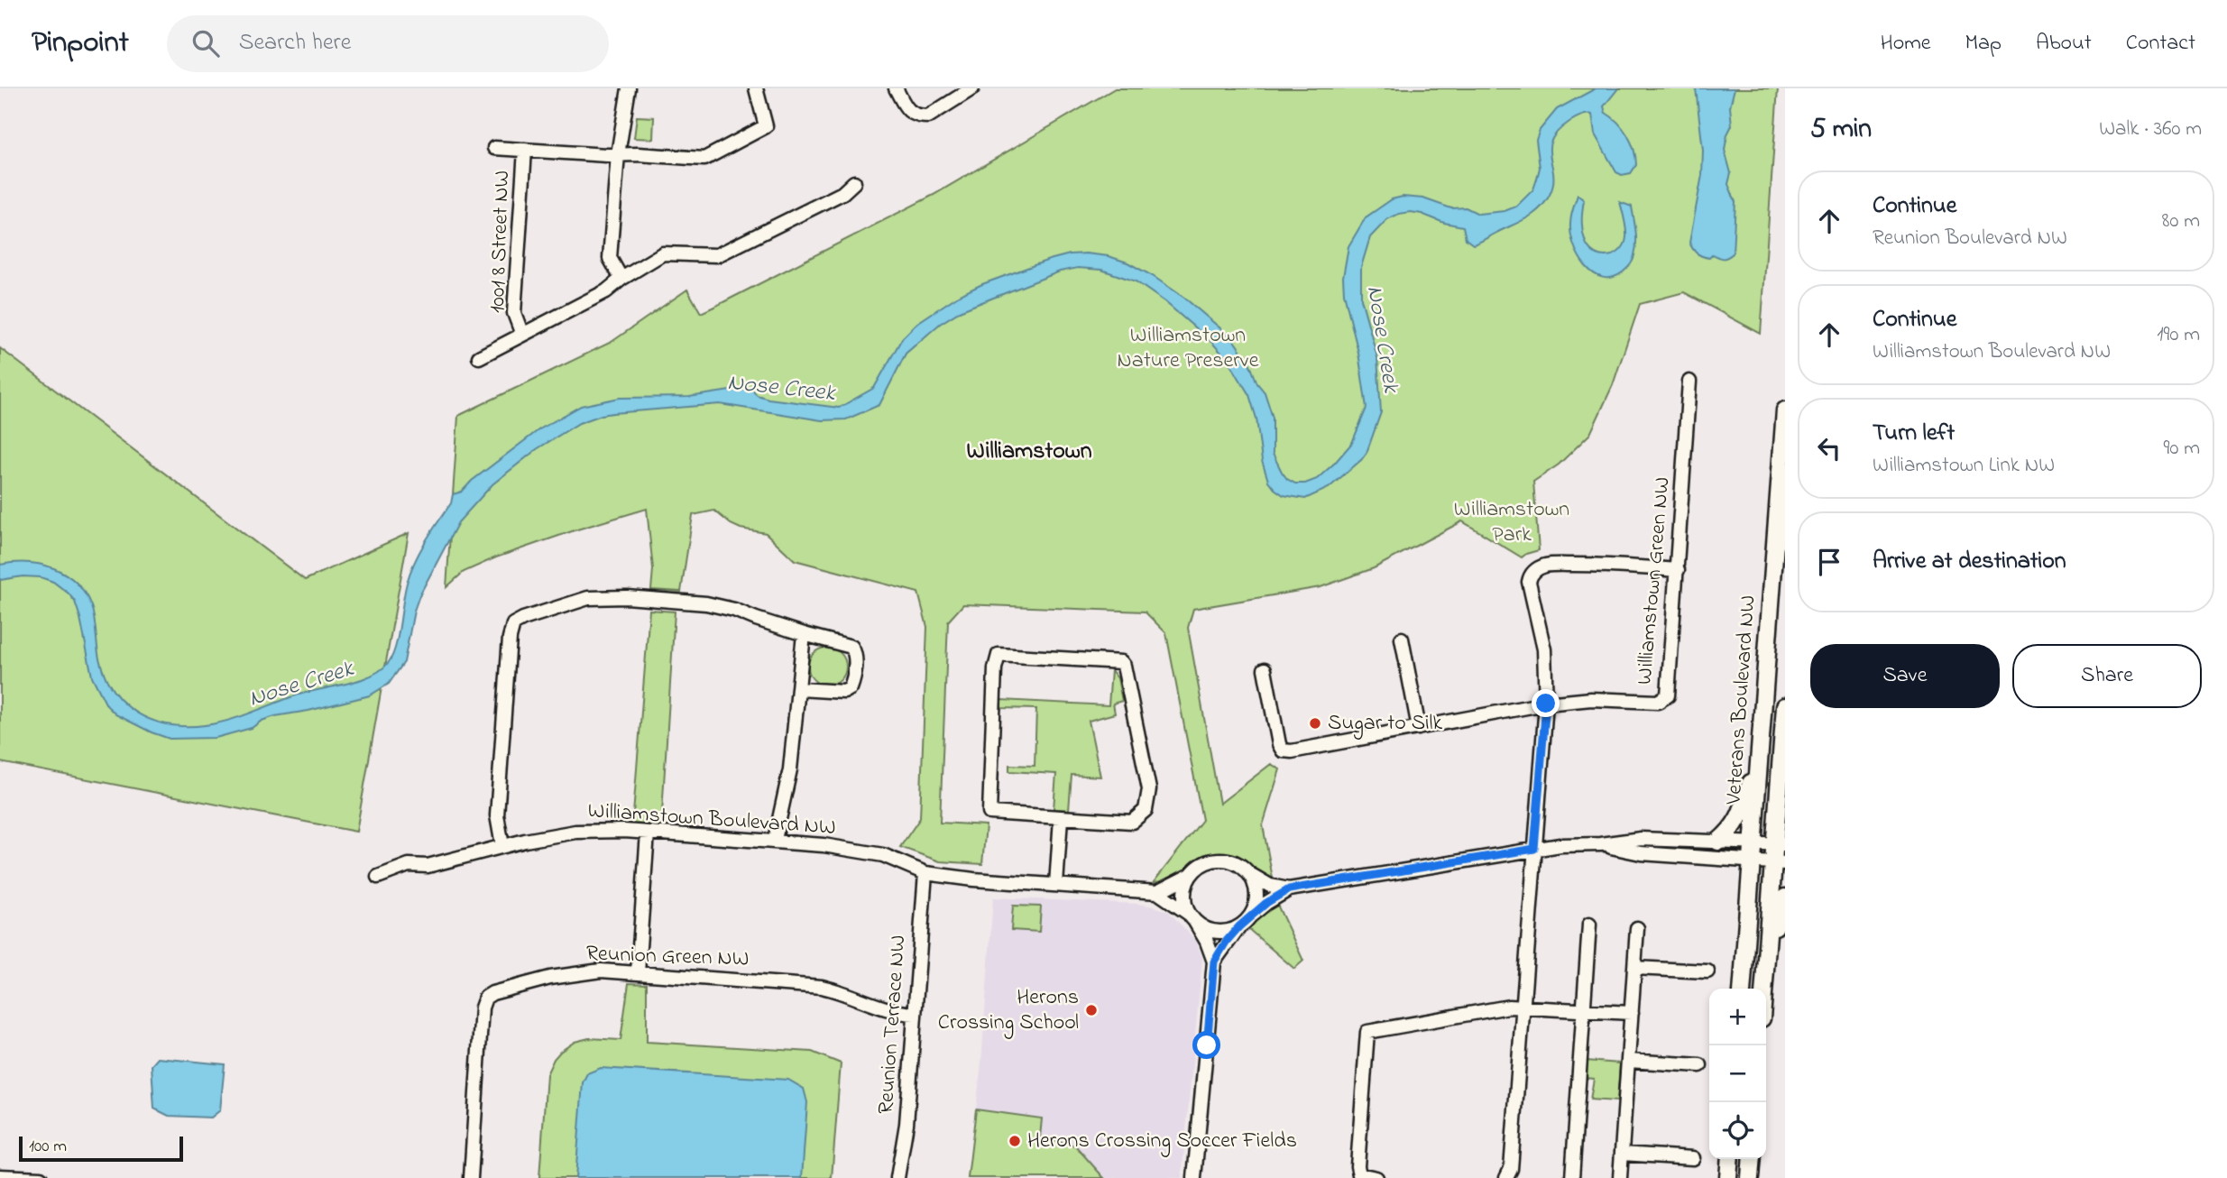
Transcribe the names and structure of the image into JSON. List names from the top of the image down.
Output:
{
  "streets": {
    "main road": ["Veterans Boulevard NW"],
    "street": [
      "1001 8 Street NW",
      "Williamstown Green NW",
      "Williamstown Boulevard NW",
      "Reunion Green NW",
      "Reunion Terrace NW"
    ]
  },
  "crossings": [
    ["Williamstown Boulevard NW", "Reunion Terrace NW"],
    ["Reunion Green NW", "Reunion Terrace NW"]
  ],
  "districts": ["Williamstown"],
  "water": ["Nose Creek"],
  "parks": ["Williamstown Nature Preserve", "Williamstown Park"],
  "places": ["Sugar to Silk", "Herons Crossing School", "Herons Crossing Soccer Fields"],
  "scale_bar": "100 m",
  "page": {
    "header": "Pinpoint",
    "search": "Search here",
    "nav": [
      "Home",
      "Map",
      "About",
      "Contact"
    ],
    "heading": ["5 min", "Walk · 360 m"],
    "list": [
      ["Continue", "Reunion Boulevard NW", "80 m"],
      ["Continue", "Williamstown Boulevard NW", "190 m"],
      ["Turn left", "Williamstown Link NW", "90 m"],
      "Arrive at destination"
    ],
    "buttons": ["Save", "Share"],
    "map_buttons": ["+", "−"],
    "scale": "100 m"
  }
}
